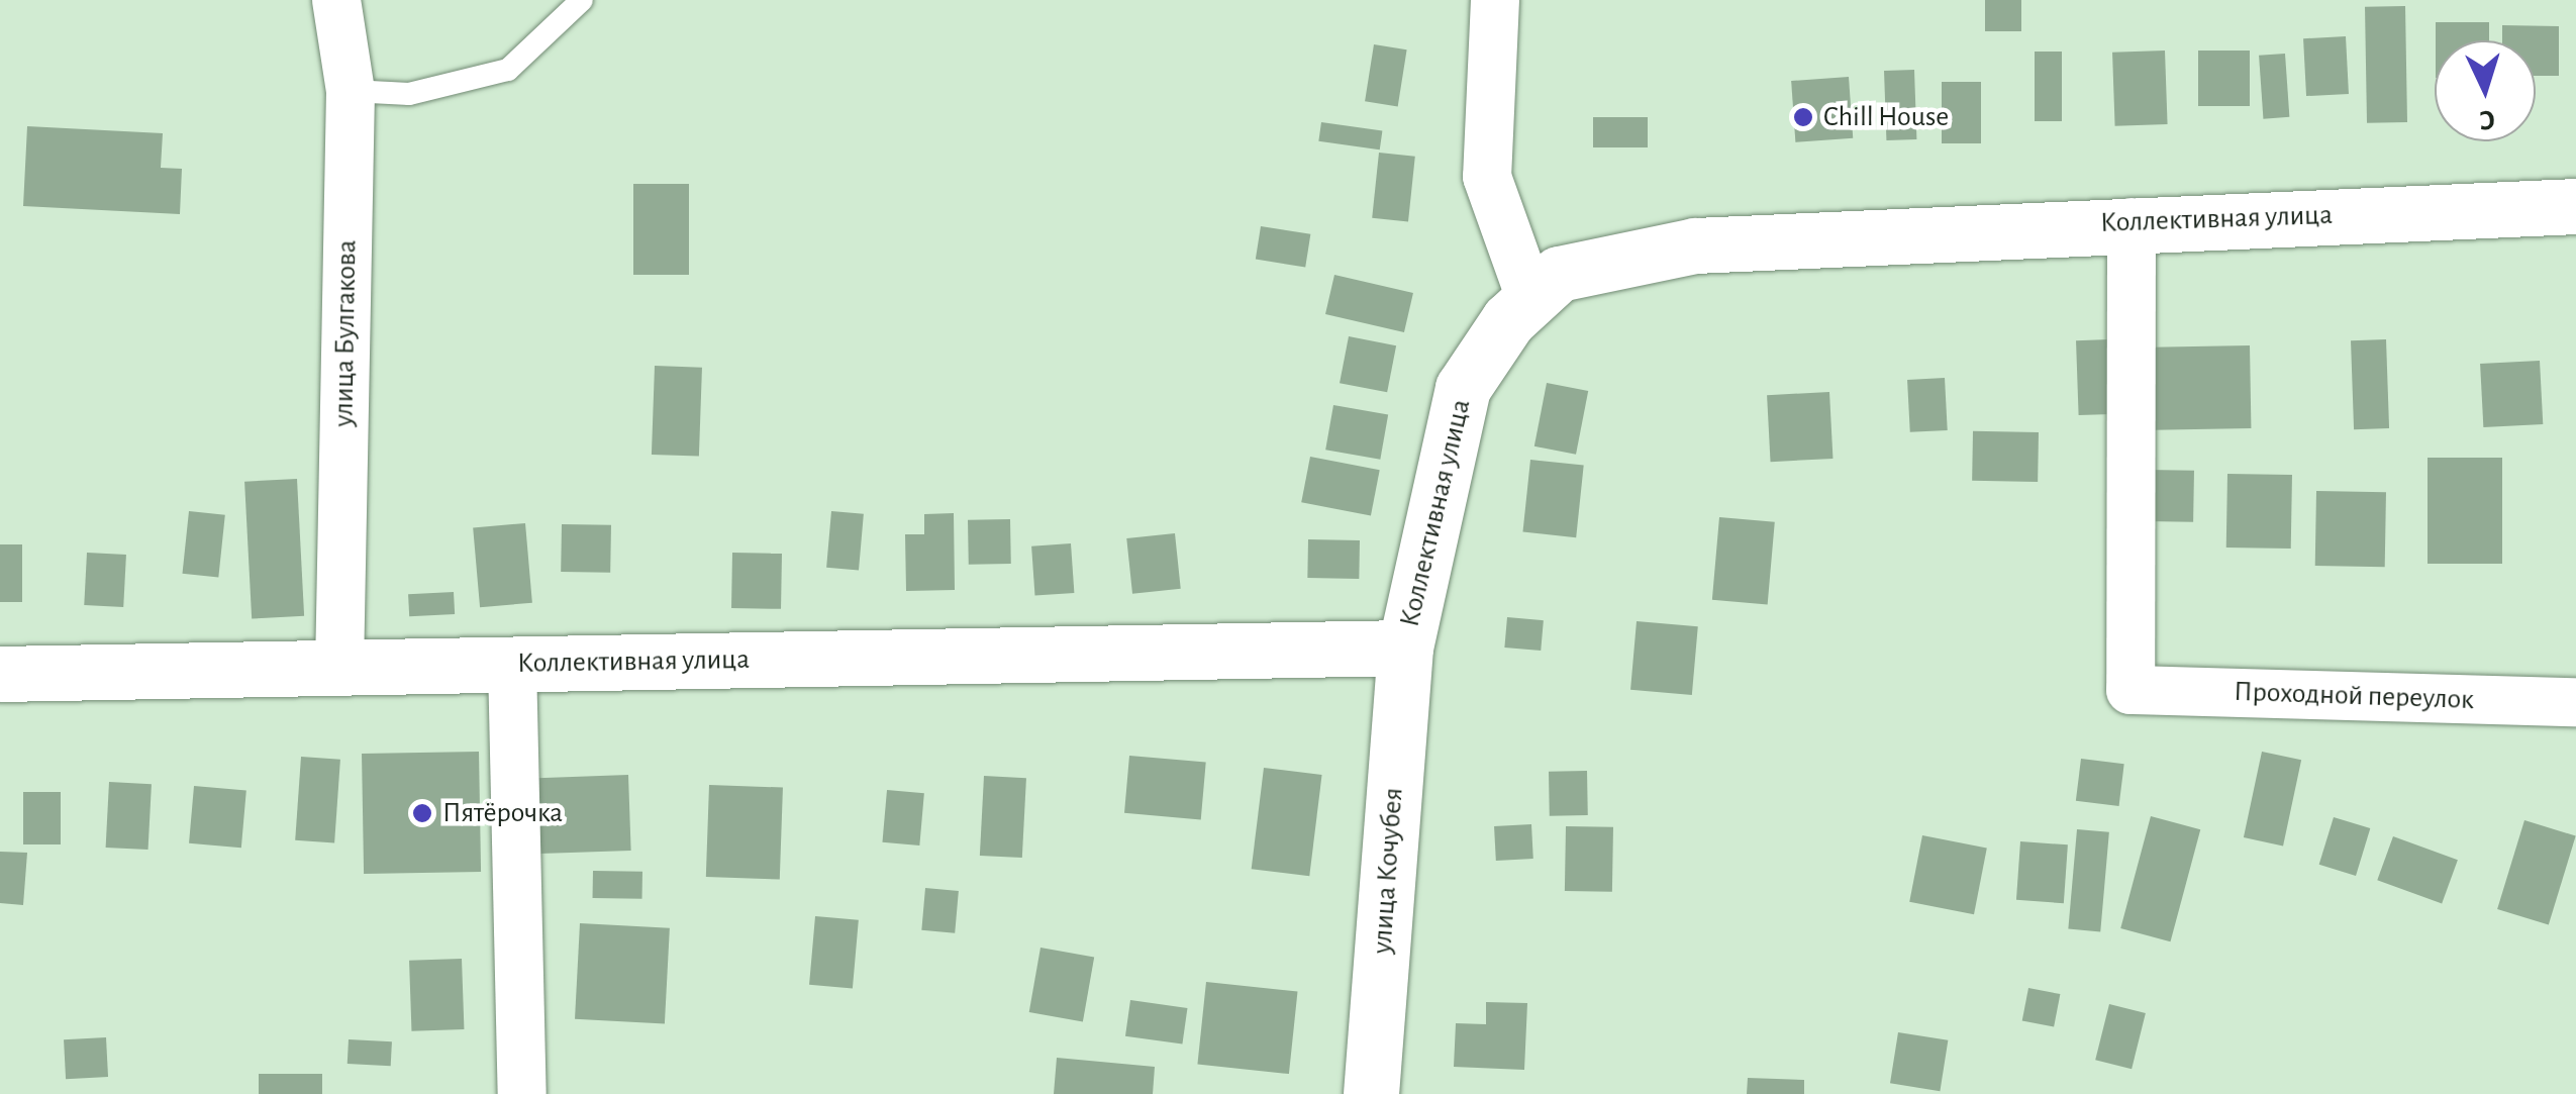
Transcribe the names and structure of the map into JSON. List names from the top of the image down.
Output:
{
  "streets": {
    "street": [
      "Коллективная улица",
      "улица Булгакова",
      "Проходной переулок",
      "улица Кочубея"
    ]
  },
  "crossings": [
    ["Коллективная улица", "улица Булгакова"],
    ["Коллективная улица", "Проходной переулок"],
    ["Коллективная улица", "улица Кочубея"]
  ],
  "places": ["Chill House", "Пятёрочка"],
  "north": "bottom"
}
